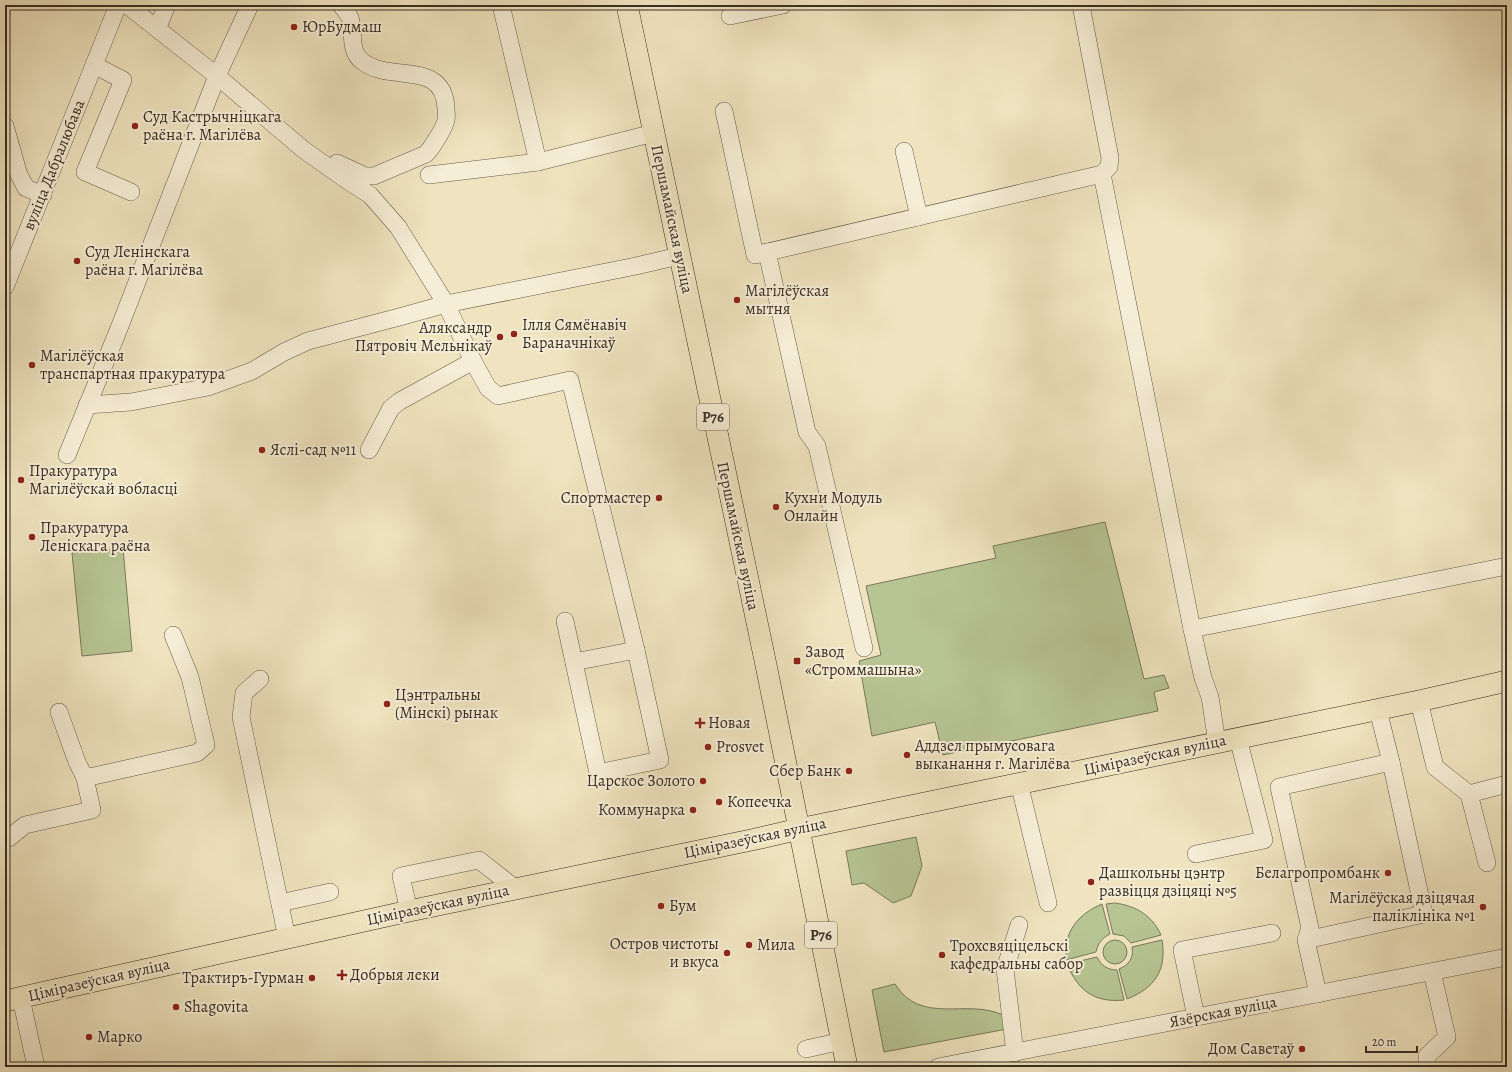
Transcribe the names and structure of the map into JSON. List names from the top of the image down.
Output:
{
  "streets": {
    "main road": ["Першамайская вуліца", "Р76", "Ціміразеўская вуліца"],
    "street": ["вуліца Дабралюбава", "Язёрская вуліца"]
  },
  "crossings": [
    ["Першамайская вуліца", "Ціміразеўская вуліца"]
  ],
  "places": {
    "other": [
      "ЮрБудмаш",
      "Суд Кастрычніцкага раёна г. Магілёва",
      "Суд Ленінскага раёна г. Магілёва",
      "Магілёўская мытня",
      "Ілля Сямёнавіч Бараначнікаў",
      "Аляксандр Пятровіч Мельнікаў",
      "Магілёўская транспартная пракуратура",
      "Яслі-сад №11",
      "Пракуратура Магілёўскай вобласці",
      "Спортмастер",
      "Кухни Модуль Онлайн",
      "Пракуратура Леніскага раёна",
      "Цэнтральны (Мінскі) рынак",
      "Prosvet",
      "Аддзел прымусовага выканання г. Магілёва",
      "Сбер Банк",
      "Царское Золото",
      "Копеечка",
      "Коммунарка",
      "Белагропромбанк",
      "Дашкольны цэнтр развіцця дзіцяці №5",
      "Бум",
      "Магілёўская дзіцячая паліклініка №1",
      "Мила",
      "Остров чистоты и вкуса",
      "Трохсвяціцельскі кафедральны сабор",
      "Трактиръ-Гурман",
      "Shagovita",
      "Марко",
      "Дом Саветаў"
    ],
    "transit": ["Завод «Строммашына»"],
    "health": ["Новая", "Добрыя леки"]
  },
  "scale_bar": "20 m"
}
